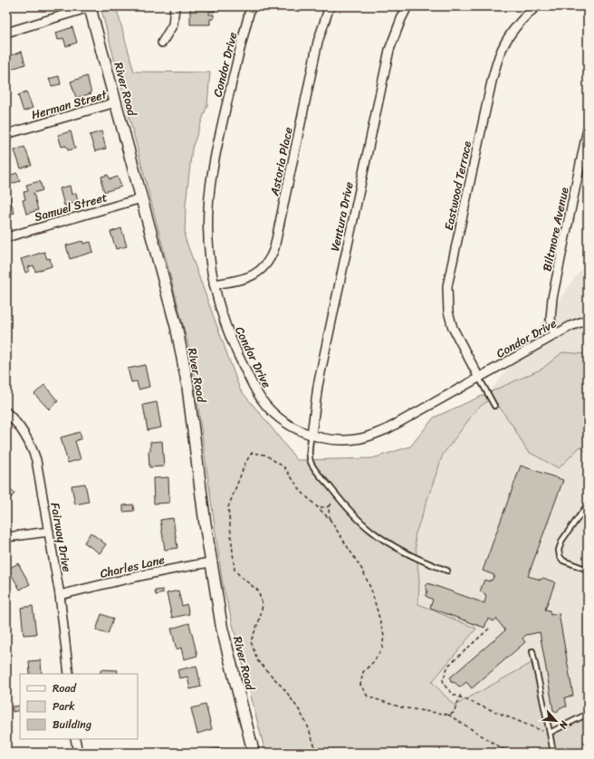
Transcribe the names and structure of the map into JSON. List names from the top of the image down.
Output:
{
  "streets": {
    "street": [
      "Condor Drive",
      "River Road",
      "Herman Street",
      "Astoria Place",
      "Eastwood Terrace",
      "Samuel Street",
      "Ventura Drive",
      "Biltmore Avenue",
      "Fairway Drive",
      "Charles Lane"
    ]
  },
  "crossings": [
    ["Condor Drive", "Astoria Place"],
    ["Condor Drive", "Eastwood Terrace"],
    ["Condor Drive", "Ventura Drive"],
    ["Condor Drive", "Biltmore Avenue"],
    ["River Road", "Herman Street"],
    ["River Road", "Samuel Street"],
    ["River Road", "Charles Lane"],
    ["Fairway Drive", "Charles Lane"]
  ],
  "legend": ["Road", "Park", "Building"],
  "north": "bottom right"
}
